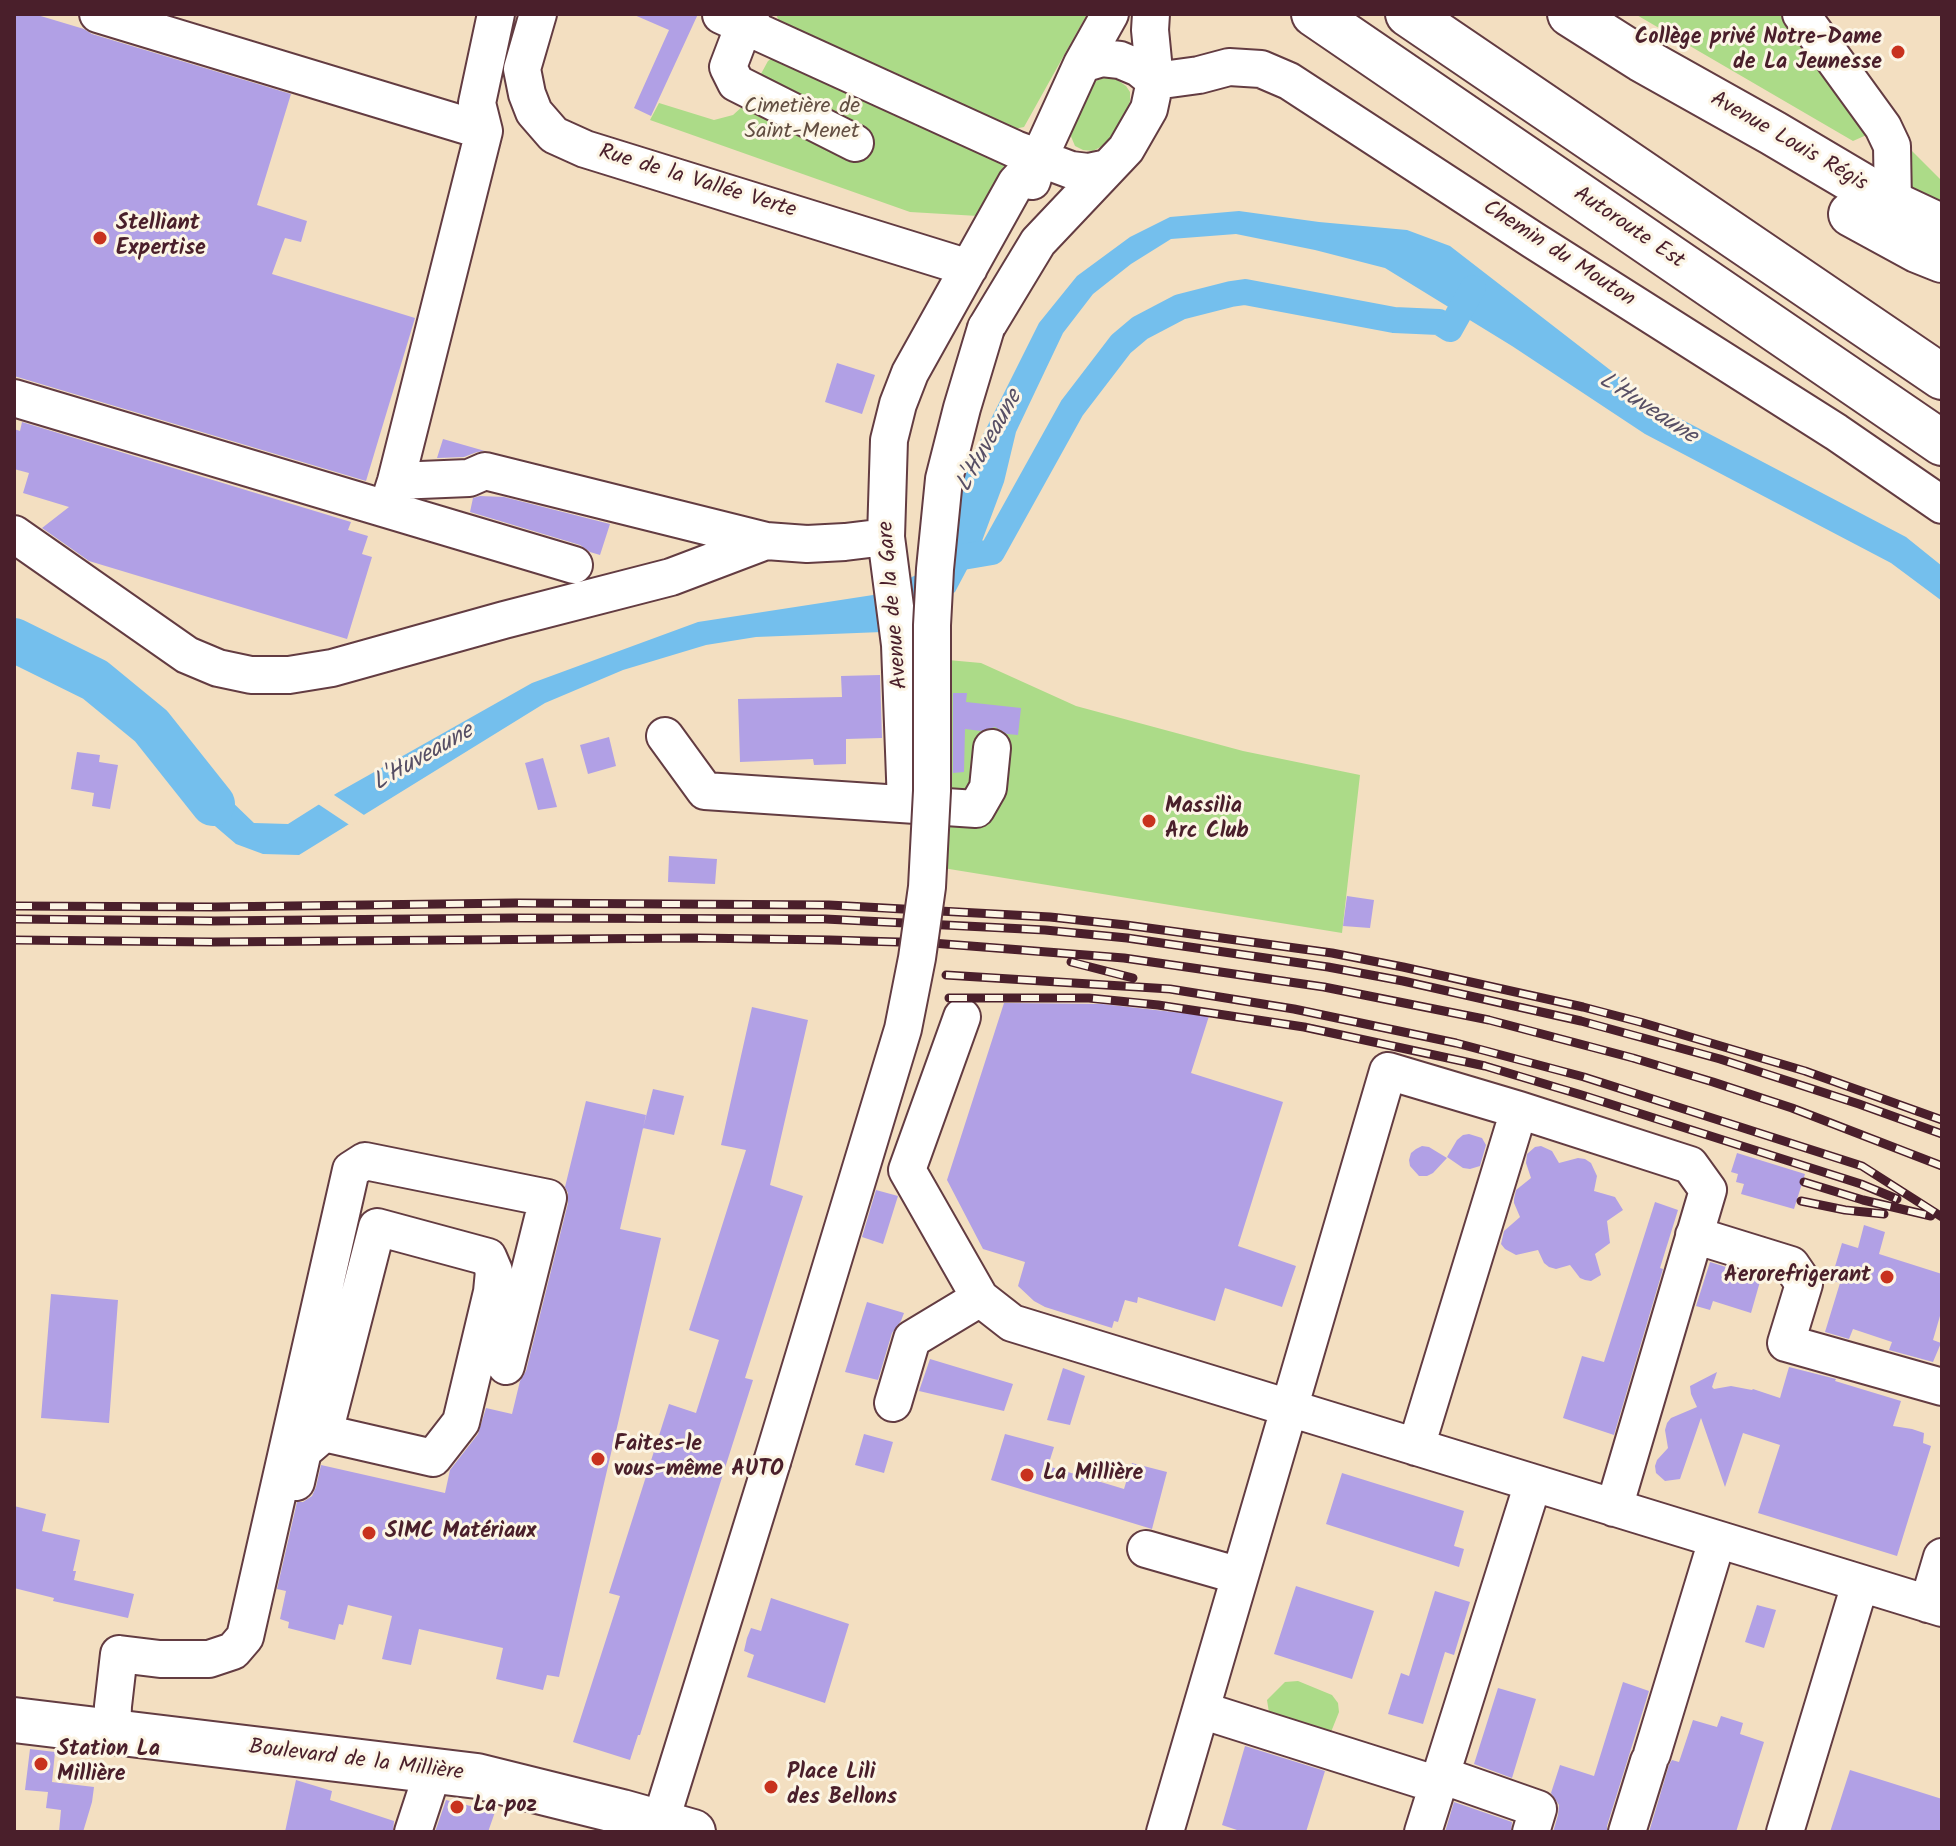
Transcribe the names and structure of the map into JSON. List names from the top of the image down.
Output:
{
  "streets": {
    "main road": ["Avenue Louis Régis", "Autoroute Est", "Boulevard de la Millière"],
    "street": ["Rue de la Vallée Verte", "Chemin du Mouton", "Avenue de la Gare"]
  },
  "crossings": [
    ["Rue de la Vallée Verte", "Avenue de la Gare"]
  ],
  "water": ["L'Huveaune"],
  "parks": ["Cimetière de Saint-Menet"],
  "places": [
    "Collège privé Notre-Dame de La Jeunesse",
    "Stelliant Expertise",
    "Massilia Arc Club",
    "Aerorefrigerant",
    "Faites-le vous-même AUTO",
    "La Millière",
    "SIMC Matériaux",
    "Station La Millière",
    "Place Lili des Bellons",
    "La poz"
  ]
}
